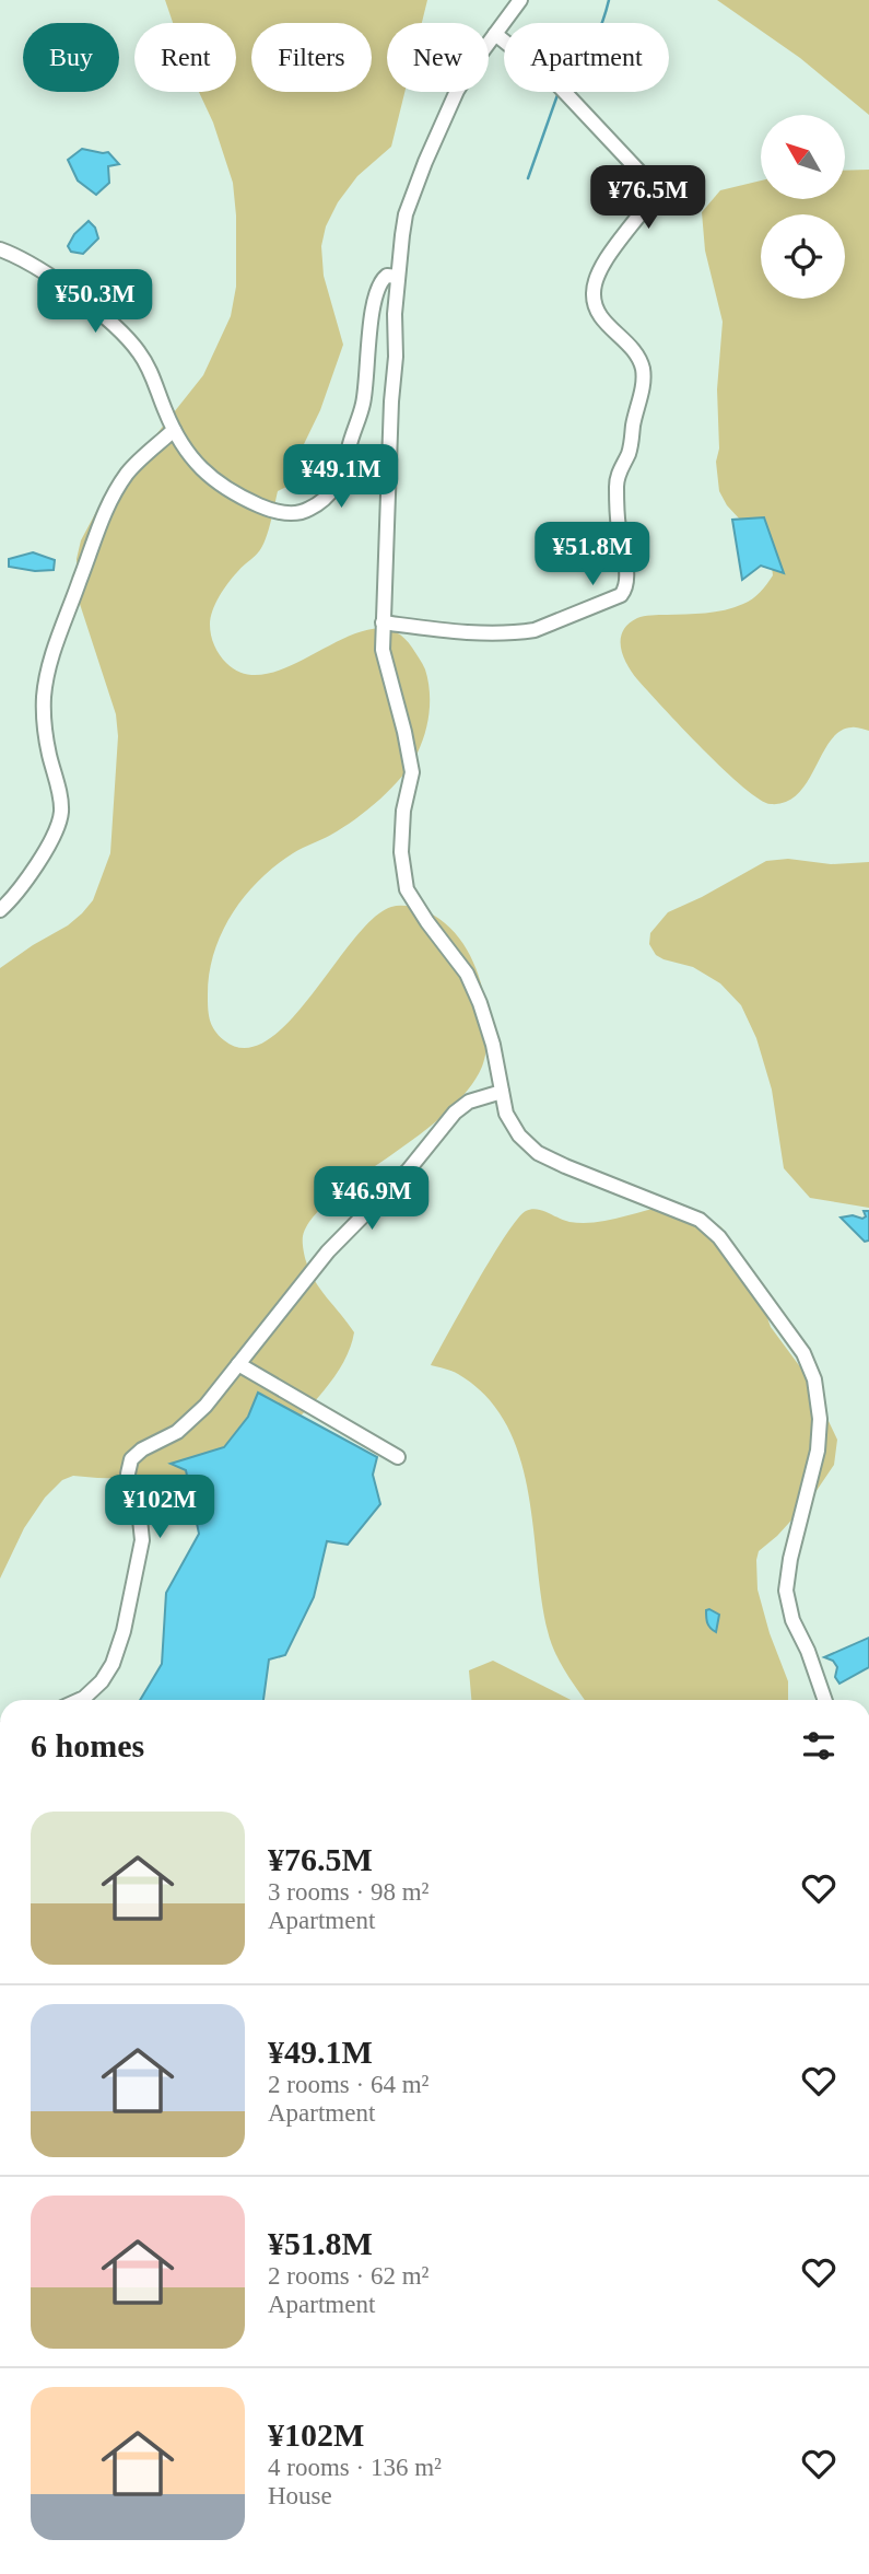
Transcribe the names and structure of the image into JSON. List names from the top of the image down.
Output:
{
  "north": "top left",
  "page": {
    "chip": [
      "Buy",
      "Rent",
      "Filters",
      "New",
      "Apartment"
    ],
    "price": [
      "¥76.5M",
      "¥50.3M",
      "¥49.1M",
      "¥51.8M",
      "¥46.9M",
      "¥102M"
    ],
    "heading": "6 homes",
    "list": [
      {
        "name": "¥76.5M",
        "note": "3 rooms · 98 m² · Apartment"
      },
      {
        "name": "¥49.1M",
        "note": "2 rooms · 64 m² · Apartment"
      },
      {
        "name": "¥51.8M",
        "note": "2 rooms · 62 m² · Apartment"
      },
      {
        "name": "¥102M",
        "note": "4 rooms · 136 m² · House"
      }
    ]
  }
}
